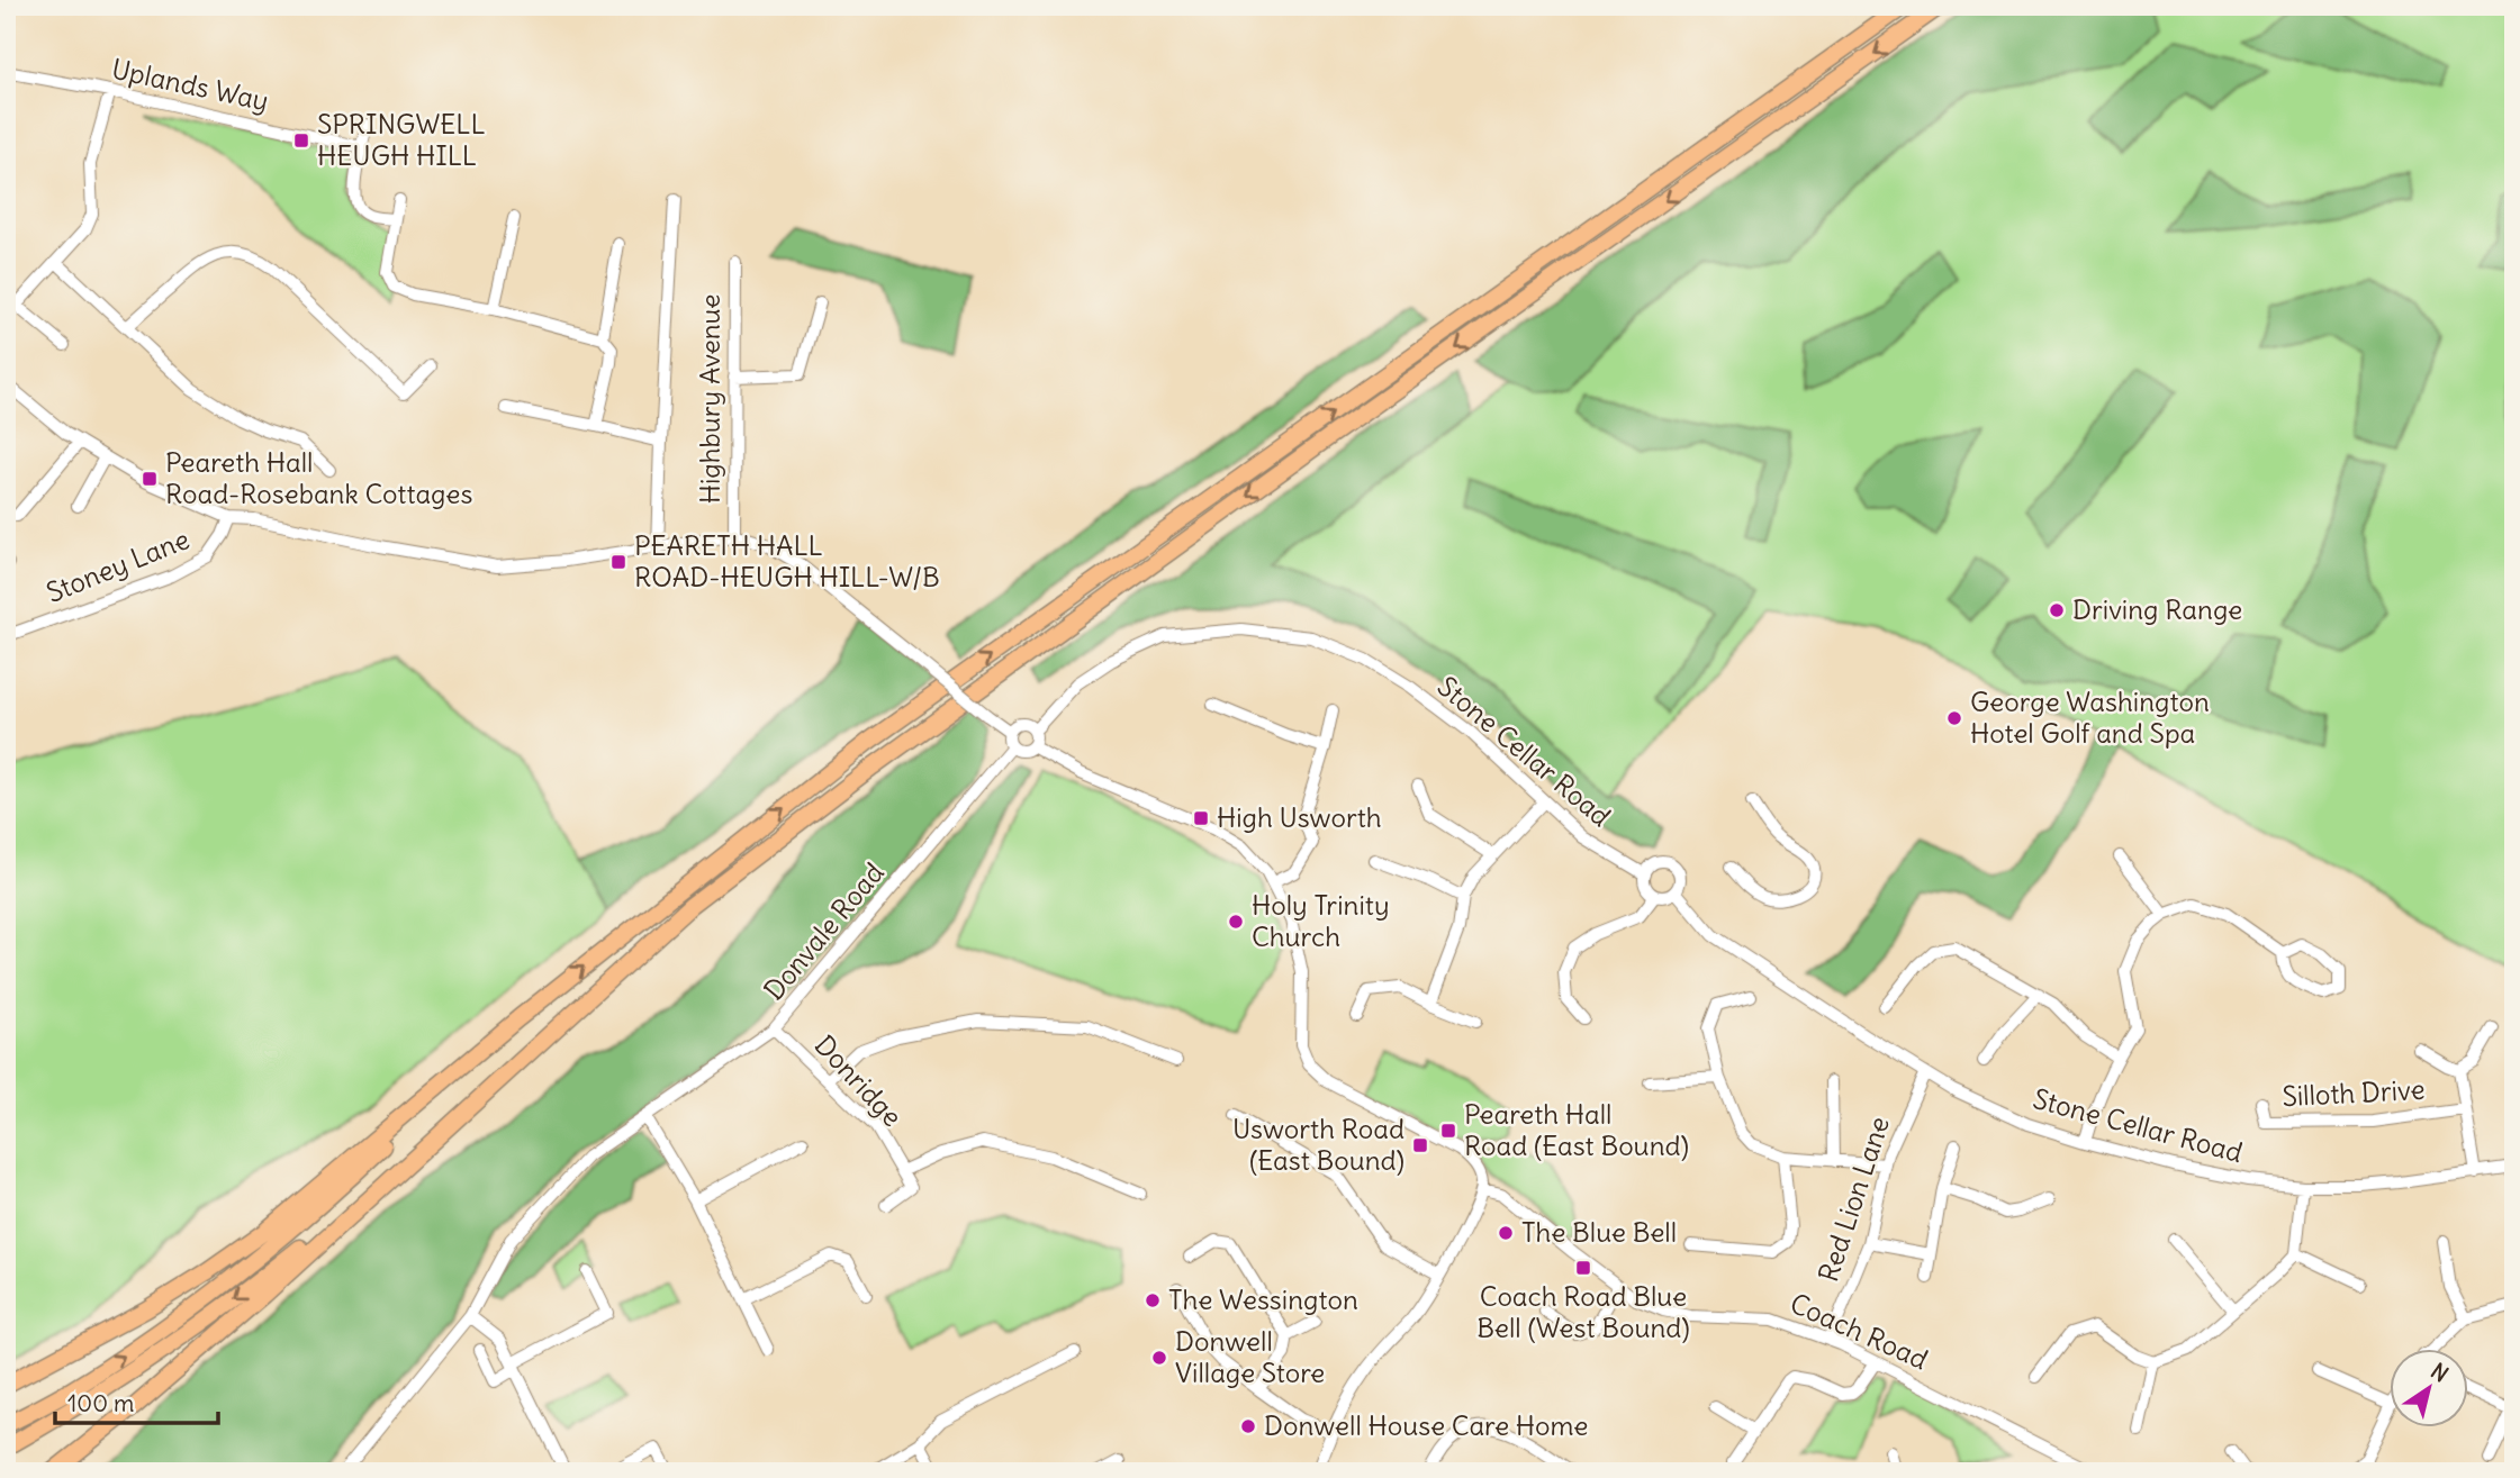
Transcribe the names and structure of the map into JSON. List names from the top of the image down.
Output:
{
  "streets": {
    "street": [
      "Uplands Way",
      "Highbury Avenue",
      "Stoney Lane",
      "Stone Cellar Road",
      "Donvale Road",
      "Donridge",
      "Silloth Drive",
      "Red Lion Lane",
      "Coach Road"
    ]
  },
  "crossings": [
    ["Stone Cellar Road", "Donvale Road"],
    ["Stone Cellar Road", "Silloth Drive"],
    ["Stone Cellar Road", "Red Lion Lane"],
    ["Donvale Road", "Donridge"],
    ["Red Lion Lane", "Coach Road"]
  ],
  "places": {
    "transit": [
      "SPRINGWELL HEUGH HILL",
      "Peareth Hall Road-Rosebank Cottages",
      "PEARETH HALL ROAD-HEUGH HILL-W/B",
      "High Usworth",
      "Peareth Hall Road (East Bound)",
      "Usworth Road (East Bound)",
      "Coach Road Blue Bell (West Bound)"
    ],
    "other": [
      "Driving Range",
      "George Washington Hotel Golf and Spa",
      "Holy Trinity Church",
      "The Blue Bell",
      "The Wessington",
      "Donwell Village Store",
      "Donwell House Care Home"
    ]
  },
  "scale_bar": "100 m",
  "north": "top right"
}
